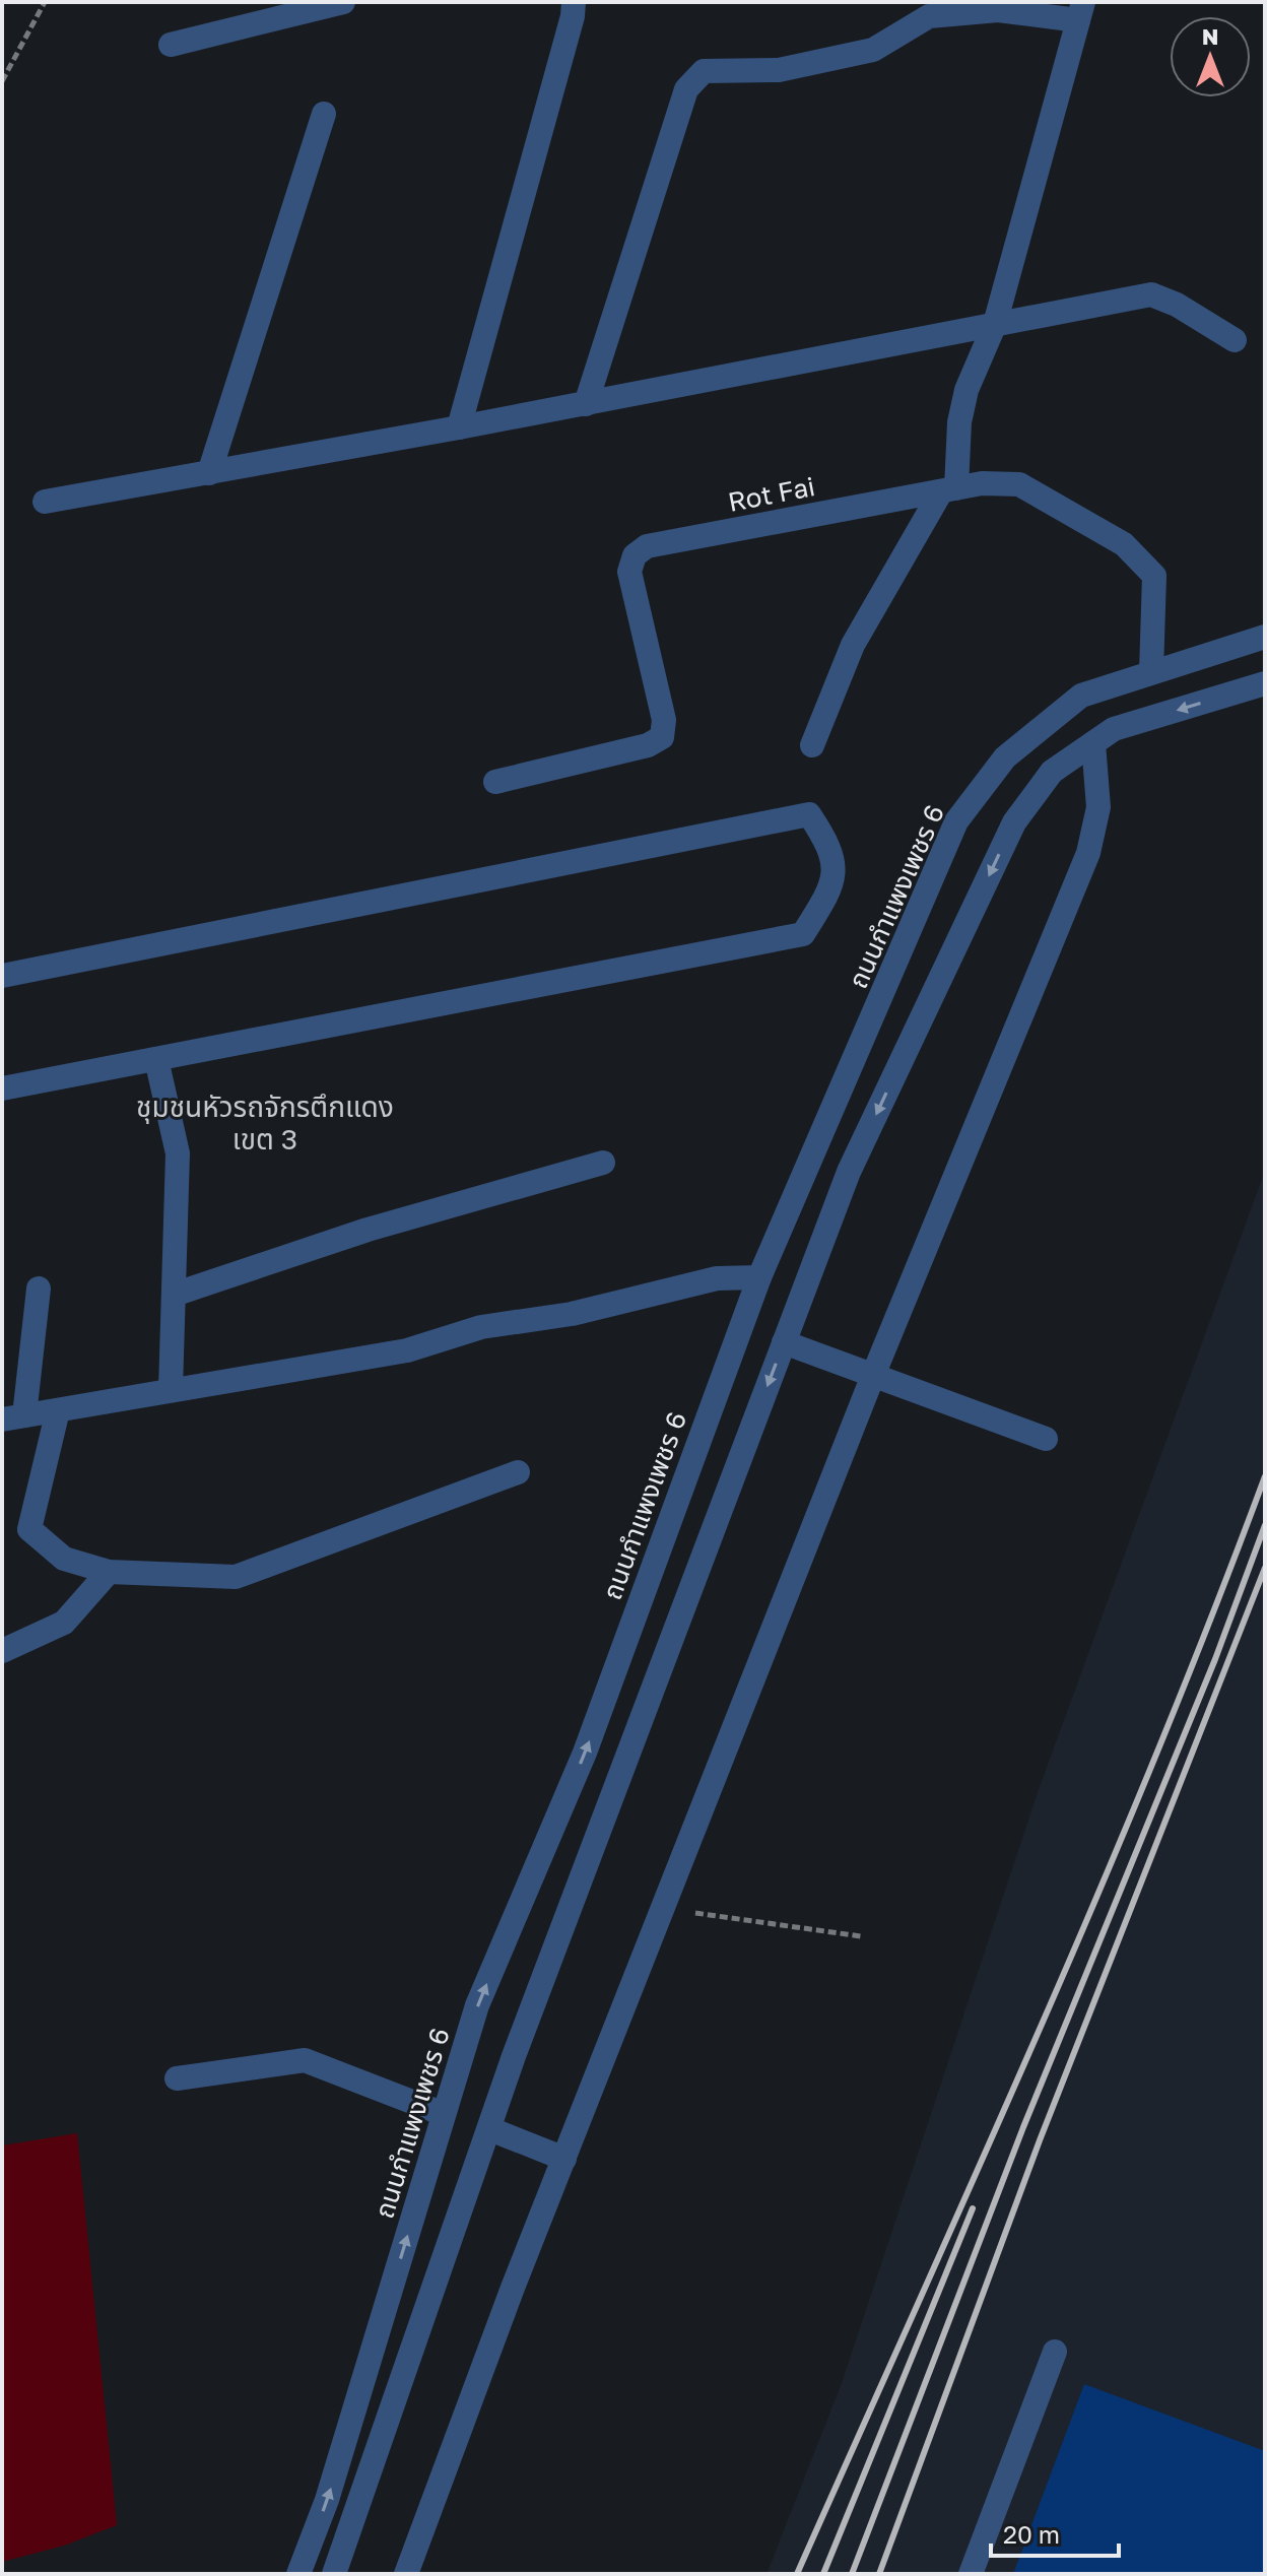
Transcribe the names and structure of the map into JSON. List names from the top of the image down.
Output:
{
  "streets": {
    "street": ["Rot Fai", "ถนนกำแพงเพชร 6"]
  },
  "crossings": [
    ["Rot Fai", "ถนนกำแพงเพชร 6"]
  ],
  "districts": ["ชุมชนหัวรถจักรตึกแดง เขต 3"],
  "scale_bar": "20 m",
  "north": "top"
}
